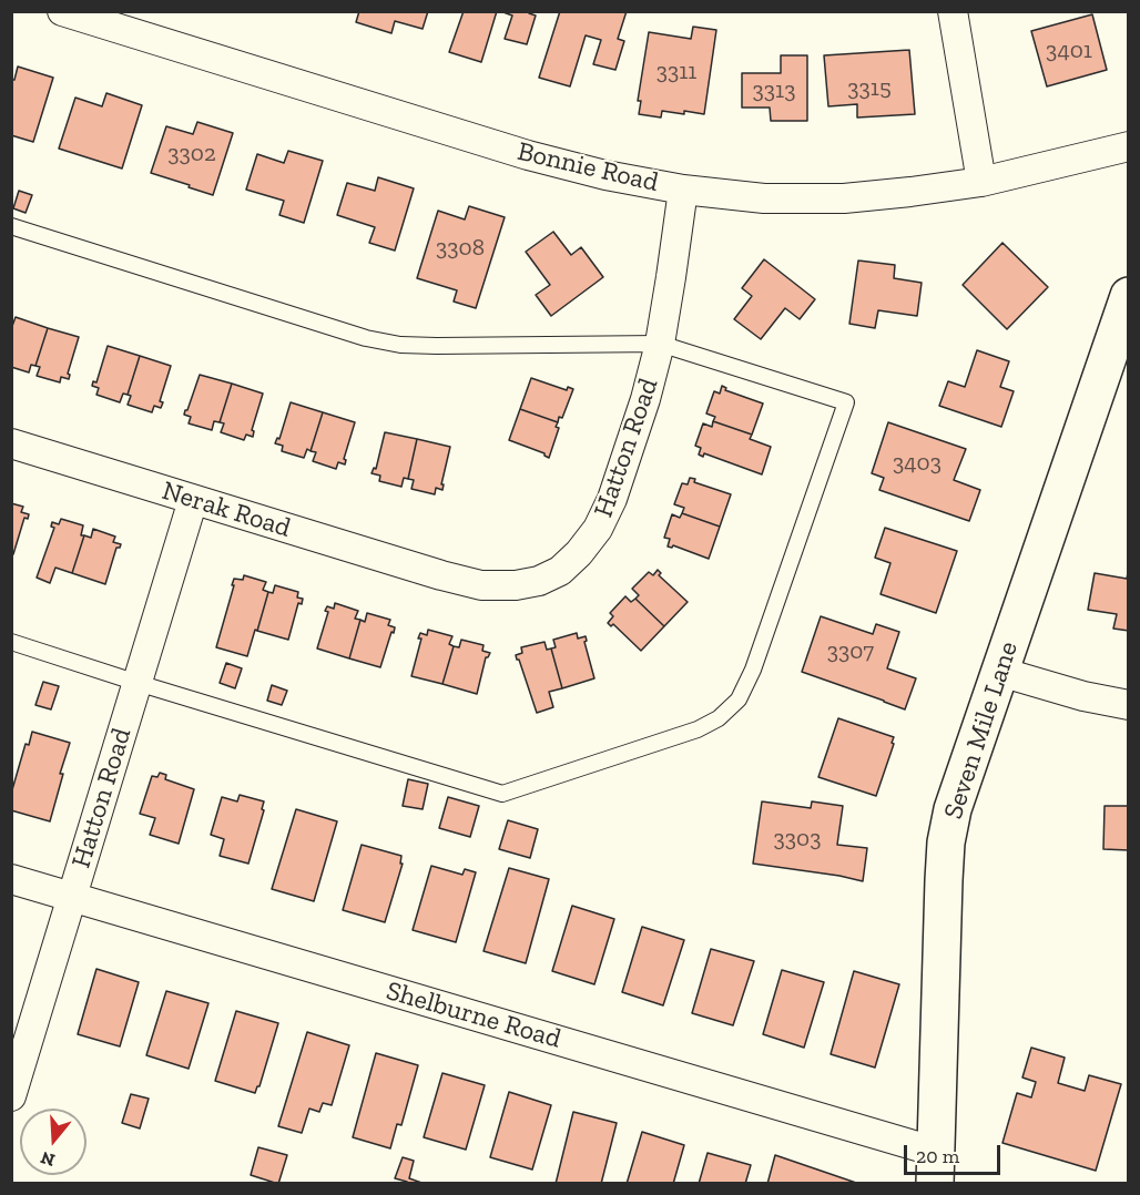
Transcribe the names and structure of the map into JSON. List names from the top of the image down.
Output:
{
  "streets": {
    "street": [
      "Bonnie Road",
      "Hatton Road",
      "Nerak Road",
      "Seven Mile Lane",
      "Shelburne Road"
    ]
  },
  "crossings": [
    ["Bonnie Road", "Hatton Road"],
    ["Hatton Road", "Nerak Road"],
    ["Hatton Road", "Shelburne Road"],
    ["Seven Mile Lane", "Shelburne Road"]
  ],
  "house_numbers": [
    "3401",
    "3311",
    "3315",
    "3313",
    "3302",
    "3308",
    "3403",
    "3307",
    "3303"
  ],
  "scale_bar": "20 m",
  "north": "bottom"
}
